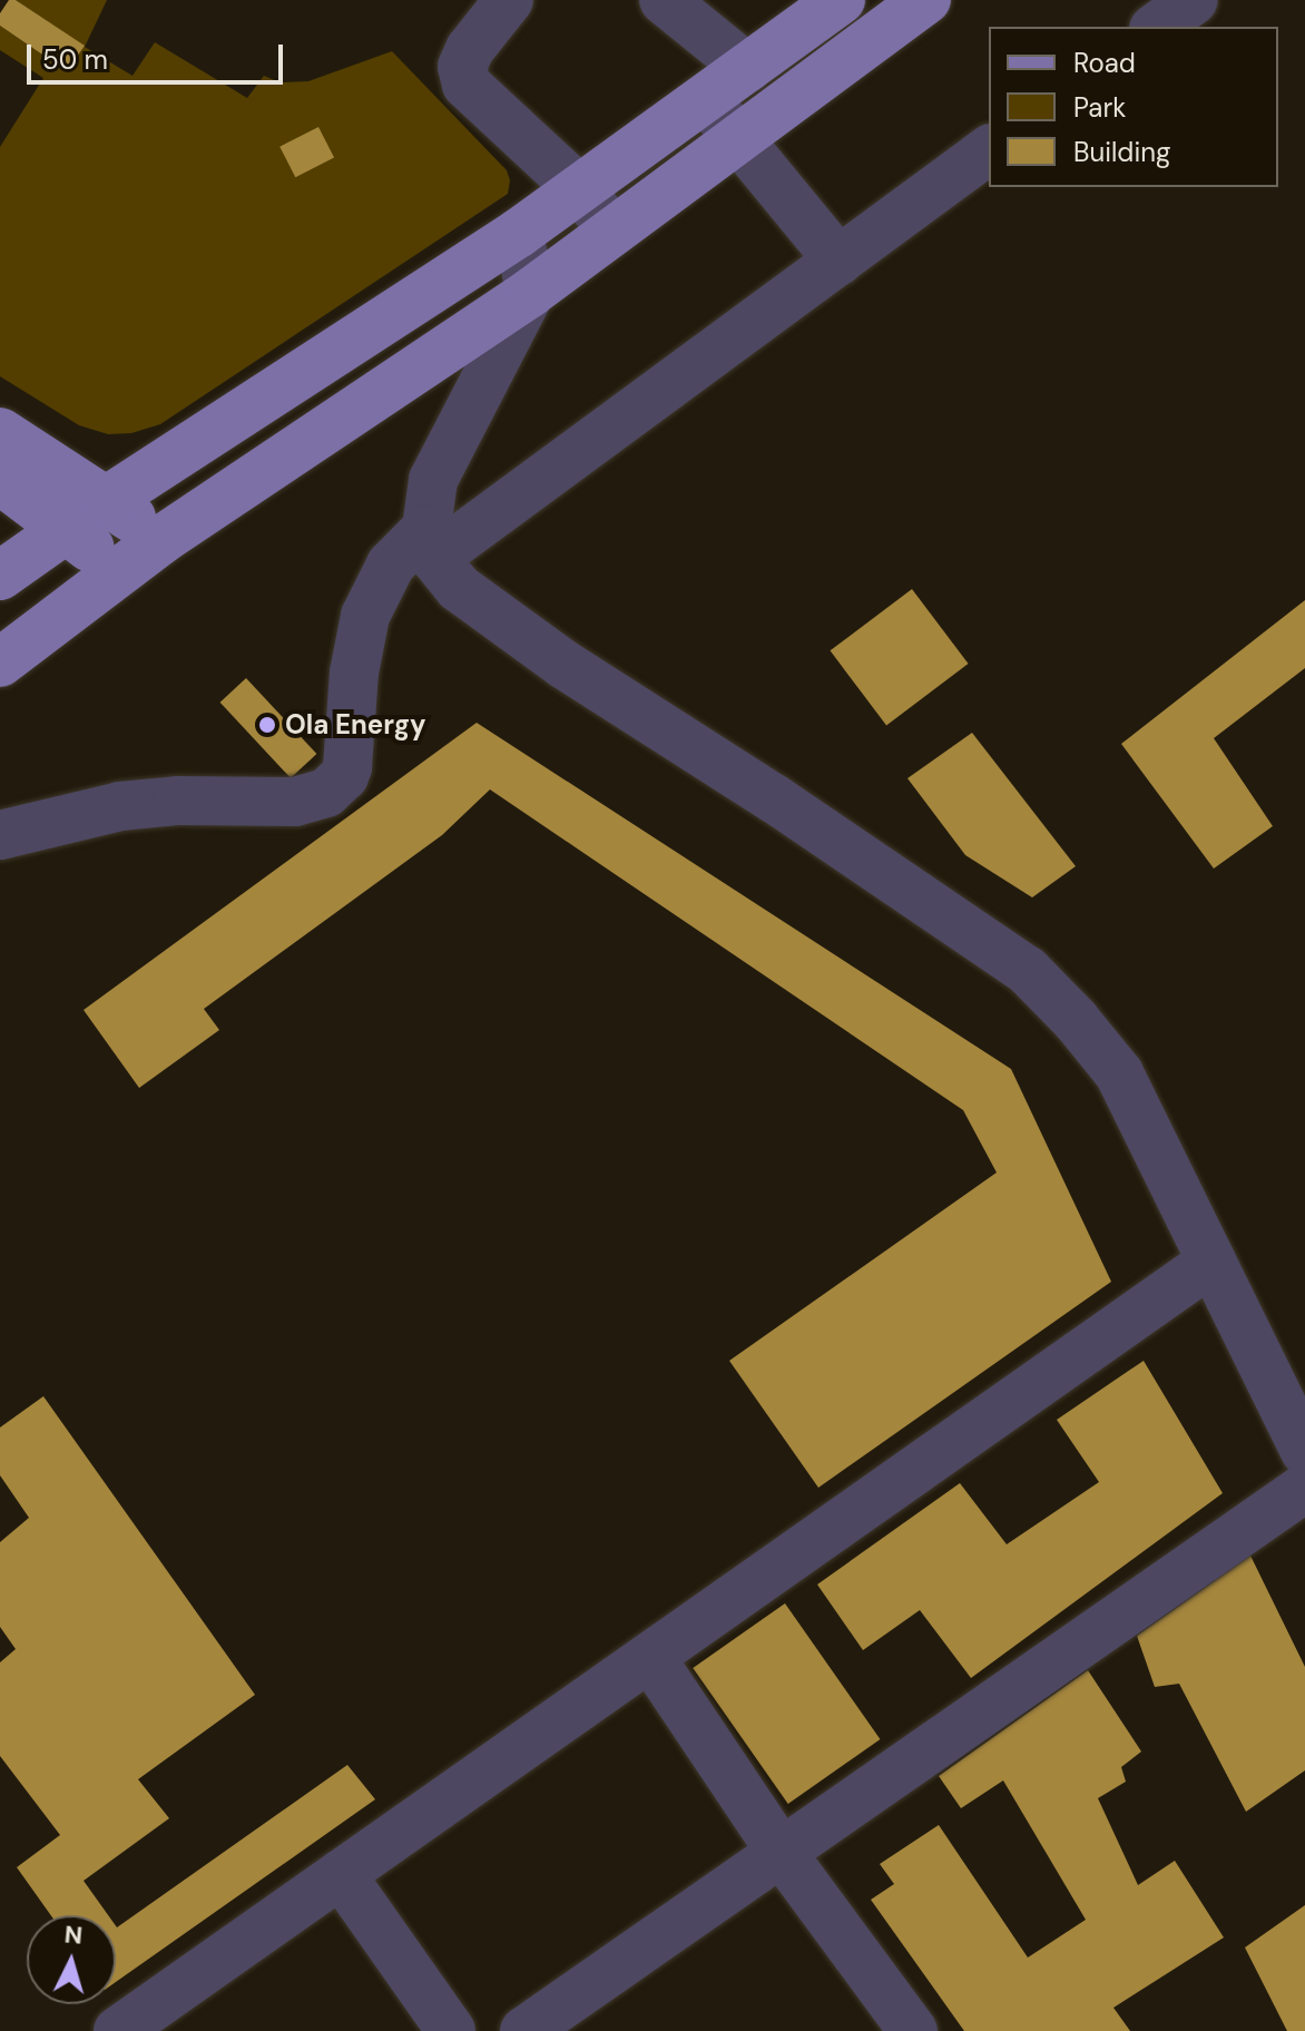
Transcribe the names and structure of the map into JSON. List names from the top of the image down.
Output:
{
  "places": ["Ola Energy"],
  "legend": ["Road", "Park", "Building"],
  "scale_bar": "50 m",
  "north": "top"
}
